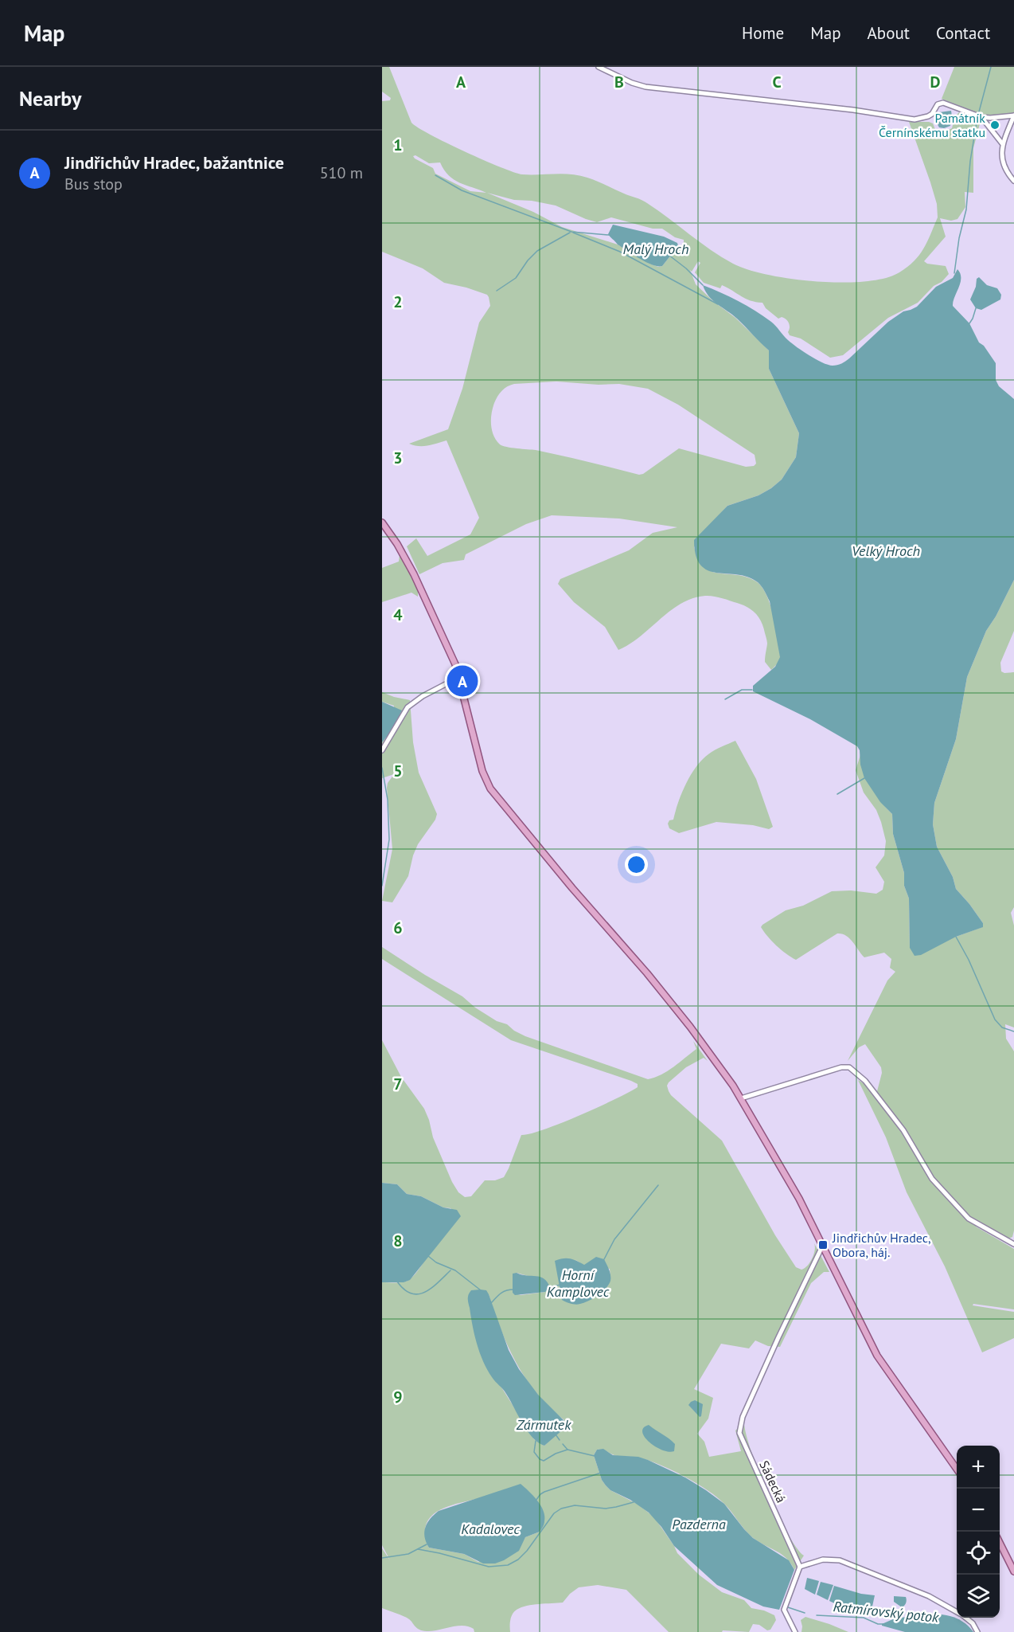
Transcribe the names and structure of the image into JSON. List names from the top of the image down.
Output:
{
  "streets": {
    "street": ["Sádecká"]
  },
  "water": [
    "Malý Hroch",
    "Velký Hroch",
    "Horní Kamplovec",
    "Zármutek",
    "Pazderna",
    "Kadalovec",
    "Ratmírovský potok"
  ],
  "places": {
    "other": ["Památník Černínskému statku"],
    "transit": ["Jindřichův Hradec, Obora, háj."]
  },
  "page": {
    "header": "Map",
    "nav": [
      "Home",
      "Map",
      "About",
      "Contact"
    ],
    "heading": "Nearby",
    "list": [
      {
        "mark": "A",
        "name": "Jindřichův Hradec, bažantnice",
        "note": "Bus stop",
        "value": "510 m"
      }
    ],
    "pins": "A",
    "map_buttons": ["+", "−"]
  },
  "grid": {
    "columns": [
      "A",
      "B",
      "C",
      "D"
    ],
    "rows": [
      "1",
      "2",
      "3",
      "4",
      "5",
      "6",
      "7",
      "8",
      "9"
    ]
  }
}
